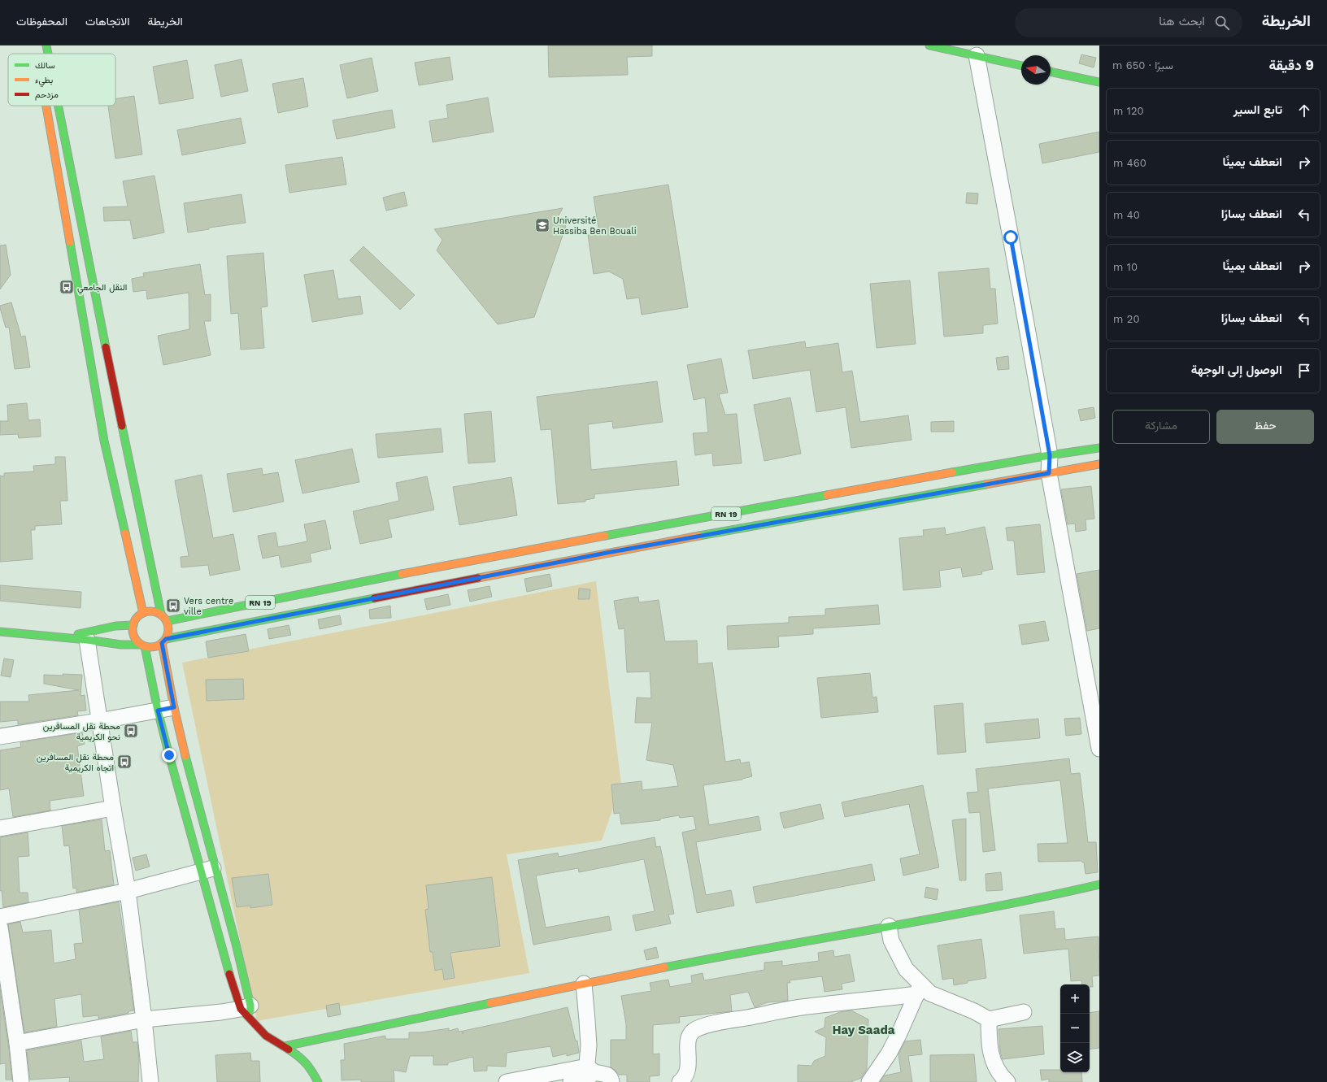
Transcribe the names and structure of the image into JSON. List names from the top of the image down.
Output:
{
  "streets": {
    "main road": ["RN 19"]
  },
  "districts": ["Hay Saada"],
  "places": {
    "school or university": ["Université Hassiba Ben Bouali"],
    "bus stop": [
      "النقل الجامعي",
      "Vers centre ville",
      "محطة نقل المسافرين نحو الكريمية",
      "محطة نقل المسافرين اتجاه الكريمية"
    ]
  },
  "legend": ["سالك", "بطيء", "مزدحم"],
  "north": "left",
  "page": {
    "header": "الخريطة",
    "search": "ابحث هنا",
    "nav": ["الخريطة", "الاتجاهات", "المحفوظات"],
    "heading": ["9 دقيقة", "سيرًا · 650 m"],
    "list": [
      ["تابع السير", "120 m"],
      ["انعطف يمينًا", "460 m"],
      ["انعطف يسارًا", "40 m"],
      ["انعطف يمينًا", "10 m"],
      ["انعطف يسارًا", "20 m"],
      "الوصول إلى الوجهة"
    ],
    "buttons": ["حفظ", "مشاركة"],
    "map_buttons": ["+", "−"]
  }
}
